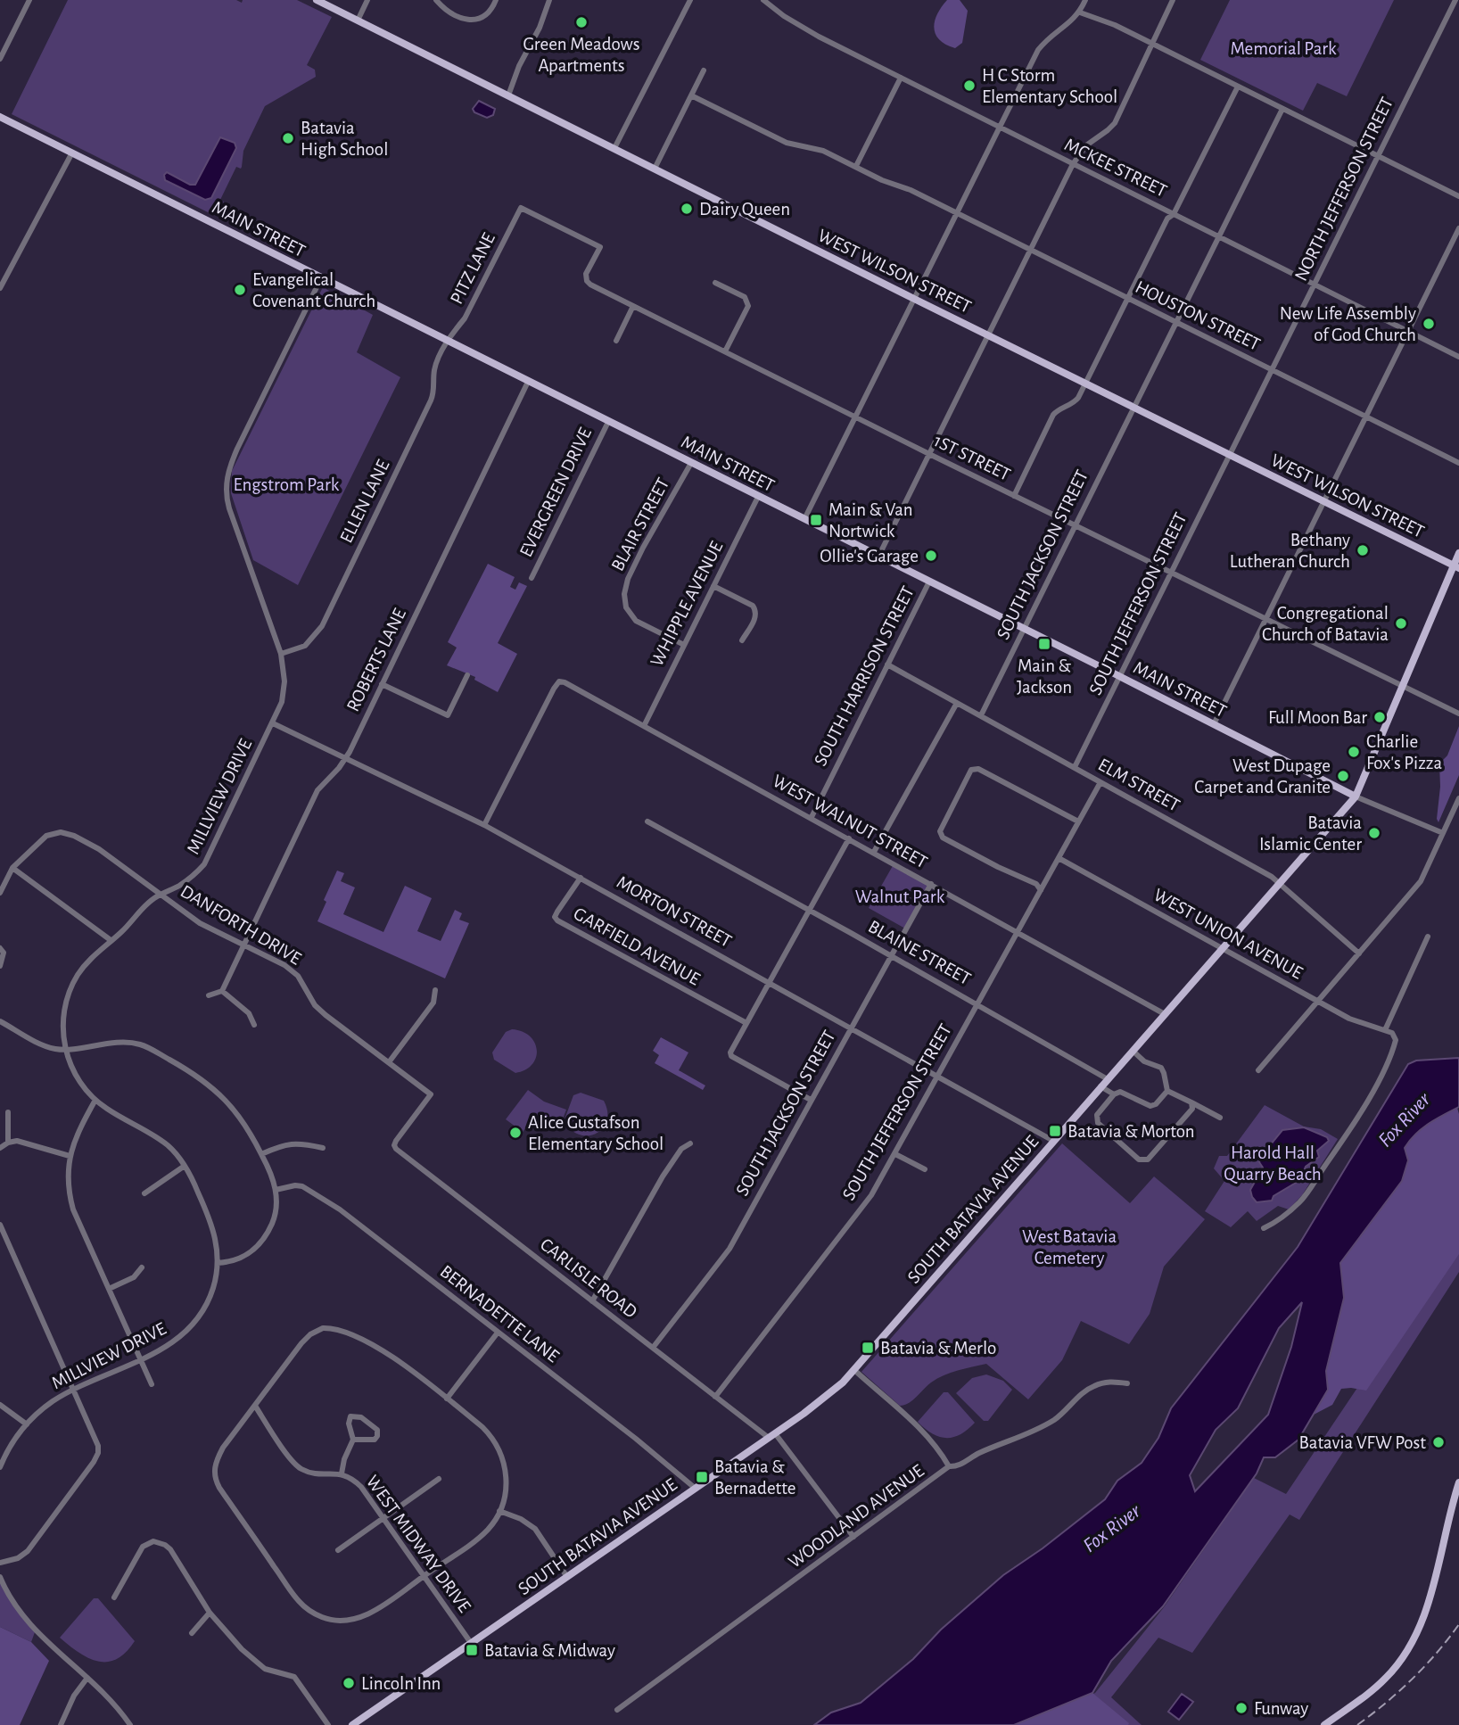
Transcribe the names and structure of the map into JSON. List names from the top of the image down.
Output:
{
  "streets": {
    "main road": ["MAIN STREET", "WEST WILSON STREET", "SOUTH BATAVIA AVENUE"],
    "street": [
      "MCKEE STREET",
      "NORTH JEFFERSON STREET",
      "PITZ LANE",
      "HOUSTON STREET",
      "1ST STREET",
      "EVERGREEN DRIVE",
      "ELLEN LANE",
      "BLAIR STREET",
      "SOUTH JACKSON STREET",
      "WHIPPLE AVENUE",
      "SOUTH JEFFERSON STREET",
      "ROBERTS LANE",
      "SOUTH HARRISON STREET",
      "ELM STREET",
      "MILLVIEW DRIVE",
      "WEST WALNUT STREET",
      "MORTON STREET",
      "DANFORTH DRIVE",
      "WEST UNION AVENUE",
      "GARFIELD AVENUE",
      "BLAINE STREET",
      "CARLISLE ROAD",
      "BERNADETTE LANE",
      "WOODLAND AVENUE",
      "WEST MIDWAY DRIVE"
    ]
  },
  "crossings": [
    ["MCKEE STREET", "NORTH JEFFERSON STREET"],
    ["MCKEE STREET", "SOUTH JACKSON STREET"],
    ["NORTH JEFFERSON STREET", "WEST WILSON STREET"],
    ["NORTH JEFFERSON STREET", "HOUSTON STREET"],
    ["NORTH JEFFERSON STREET", "SOUTH JEFFERSON STREET"],
    ["MAIN STREET", "PITZ LANE"],
    ["MAIN STREET", "EVERGREEN DRIVE"],
    ["MAIN STREET", "ELLEN LANE"],
    ["MAIN STREET", "BLAIR STREET"],
    ["MAIN STREET", "SOUTH JACKSON STREET"],
    ["MAIN STREET", "WHIPPLE AVENUE"],
    ["MAIN STREET", "SOUTH JEFFERSON STREET"],
    ["MAIN STREET", "ROBERTS LANE"],
    ["MAIN STREET", "SOUTH HARRISON STREET"],
    ["MAIN STREET", "MILLVIEW DRIVE"],
    ["MAIN STREET", "SOUTH BATAVIA AVENUE"],
    ["PITZ LANE", "1ST STREET"],
    ["PITZ LANE", "ELLEN LANE"],
    ["WEST WILSON STREET", "SOUTH JACKSON STREET"],
    ["WEST WILSON STREET", "SOUTH JEFFERSON STREET"],
    ["WEST WILSON STREET", "SOUTH BATAVIA AVENUE"],
    ["HOUSTON STREET", "SOUTH JACKSON STREET"],
    ["1ST STREET", "SOUTH JACKSON STREET"],
    ["1ST STREET", "SOUTH JEFFERSON STREET"],
    ["1ST STREET", "SOUTH BATAVIA AVENUE"],
    ["ELLEN LANE", "MILLVIEW DRIVE"],
    ["BLAIR STREET", "WHIPPLE AVENUE"],
    ["SOUTH JACKSON STREET", "ELM STREET"],
    ["SOUTH JACKSON STREET", "WEST WALNUT STREET"],
    ["SOUTH JACKSON STREET", "MORTON STREET"],
    ["SOUTH JACKSON STREET", "BLAINE STREET"],
    ["SOUTH JACKSON STREET", "CARLISLE ROAD"],
    ["WHIPPLE AVENUE", "WEST WALNUT STREET"],
    ["SOUTH JEFFERSON STREET", "ELM STREET"],
    ["SOUTH JEFFERSON STREET", "WEST WALNUT STREET"],
    ["SOUTH JEFFERSON STREET", "MORTON STREET"],
    ["SOUTH JEFFERSON STREET", "WEST UNION AVENUE"],
    ["SOUTH JEFFERSON STREET", "BLAINE STREET"],
    ["SOUTH JEFFERSON STREET", "CARLISLE ROAD"],
    ["ROBERTS LANE", "MORTON STREET"],
    ["ROBERTS LANE", "DANFORTH DRIVE"],
    ["SOUTH HARRISON STREET", "ELM STREET"],
    ["SOUTH HARRISON STREET", "WEST WALNUT STREET"],
    ["ELM STREET", "SOUTH BATAVIA AVENUE"],
    ["MILLVIEW DRIVE", "MORTON STREET"],
    ["MILLVIEW DRIVE", "DANFORTH DRIVE"],
    ["WEST WALNUT STREET", "MORTON STREET"],
    ["WEST WALNUT STREET", "SOUTH BATAVIA AVENUE"],
    ["MORTON STREET", "GARFIELD AVENUE"],
    ["MORTON STREET", "SOUTH BATAVIA AVENUE"],
    ["DANFORTH DRIVE", "CARLISLE ROAD"],
    ["WEST UNION AVENUE", "SOUTH BATAVIA AVENUE"],
    ["BLAINE STREET", "SOUTH BATAVIA AVENUE"],
    ["SOUTH BATAVIA AVENUE", "CARLISLE ROAD"],
    ["SOUTH BATAVIA AVENUE", "BERNADETTE LANE"],
    ["SOUTH BATAVIA AVENUE", "WEST MIDWAY DRIVE"],
    ["CARLISLE ROAD", "WOODLAND AVENUE"]
  ],
  "water": ["Fox River"],
  "parks": [
    "Memorial Park",
    "Engstrom Park",
    "Walnut Park",
    "Harold Hall Quarry Beach",
    "West Batavia Cemetery"
  ],
  "places": {
    "other": [
      "Green Meadows Apartments",
      "H C Storm Elementary School",
      "Batavia High School",
      "Dairy Queen",
      "Evangelical Covenant Church",
      "New Life Assembly of God Church",
      "Bethany Lutheran Church",
      "Ollie's Garage",
      "Congregational Church of Batavia",
      "Full Moon Bar",
      "Charlie Fox's Pizza",
      "West Dupage Carpet and Granite",
      "Batavia Islamic Center",
      "Alice Gustafson Elementary School",
      "Batavia VFW Post",
      "Lincoln Inn",
      "Funway"
    ],
    "transit": [
      "Main & Van Nortwick",
      "Main & Jackson",
      "Batavia & Morton",
      "Batavia & Merlo",
      "Batavia & Bernadette",
      "Batavia & Midway"
    ]
  }
}
